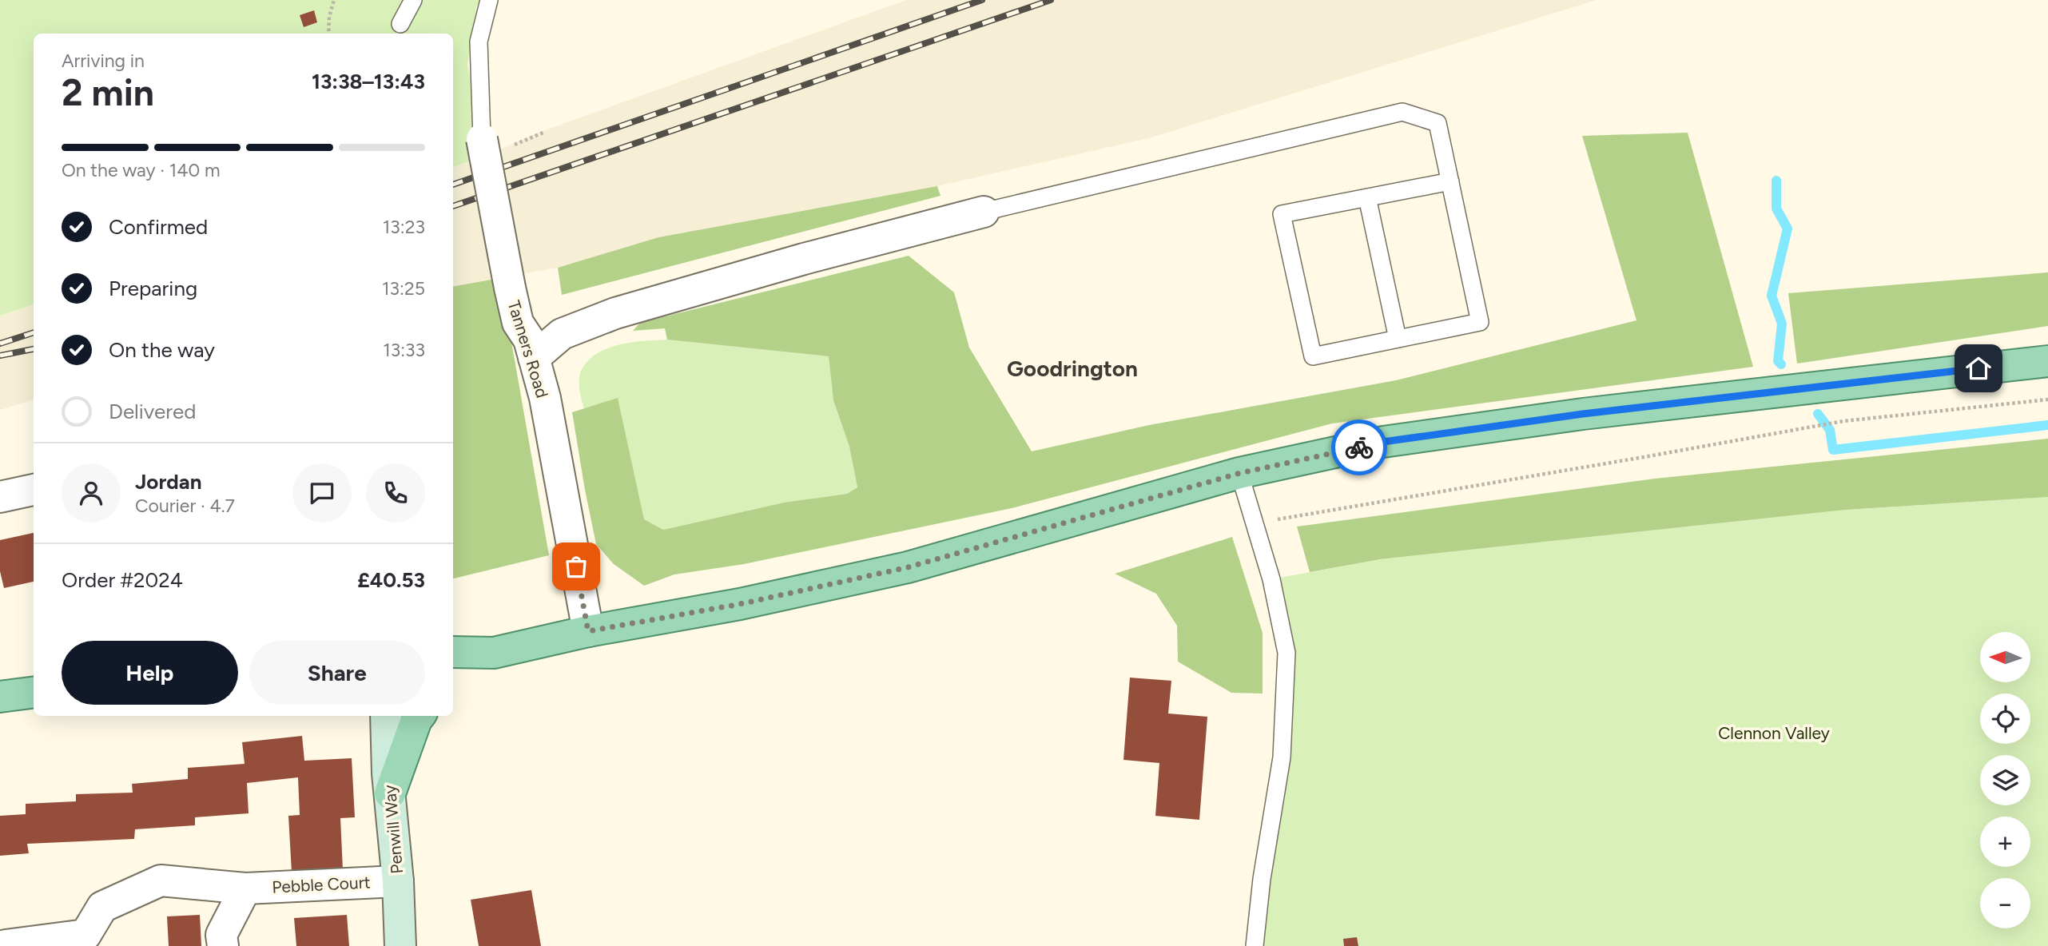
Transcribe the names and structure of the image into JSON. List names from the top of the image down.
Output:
{
  "streets": {
    "street": ["Tanners Road", "Penwill Way", "Pebble Court"]
  },
  "crossings": [
    ["Penwill Way", "Pebble Court"]
  ],
  "districts": ["Goodrington"],
  "parks": ["Clennon Valley"],
  "north": "left",
  "page": {
    "heading": ["2 min", "Arriving in", "13:38–13:43"],
    "panel": [
      "Jordan",
      "Courier · 4.7",
      "Order #2024",
      "£40.53"
    ],
    "bar": "On the way · 140 m",
    "list": [
      ["Confirmed", "13:23"],
      ["Preparing", "13:25"],
      ["On the way", "13:33"],
      "Delivered"
    ],
    "buttons": ["Help", "Share"],
    "map_buttons": ["+", "−"]
  }
}
